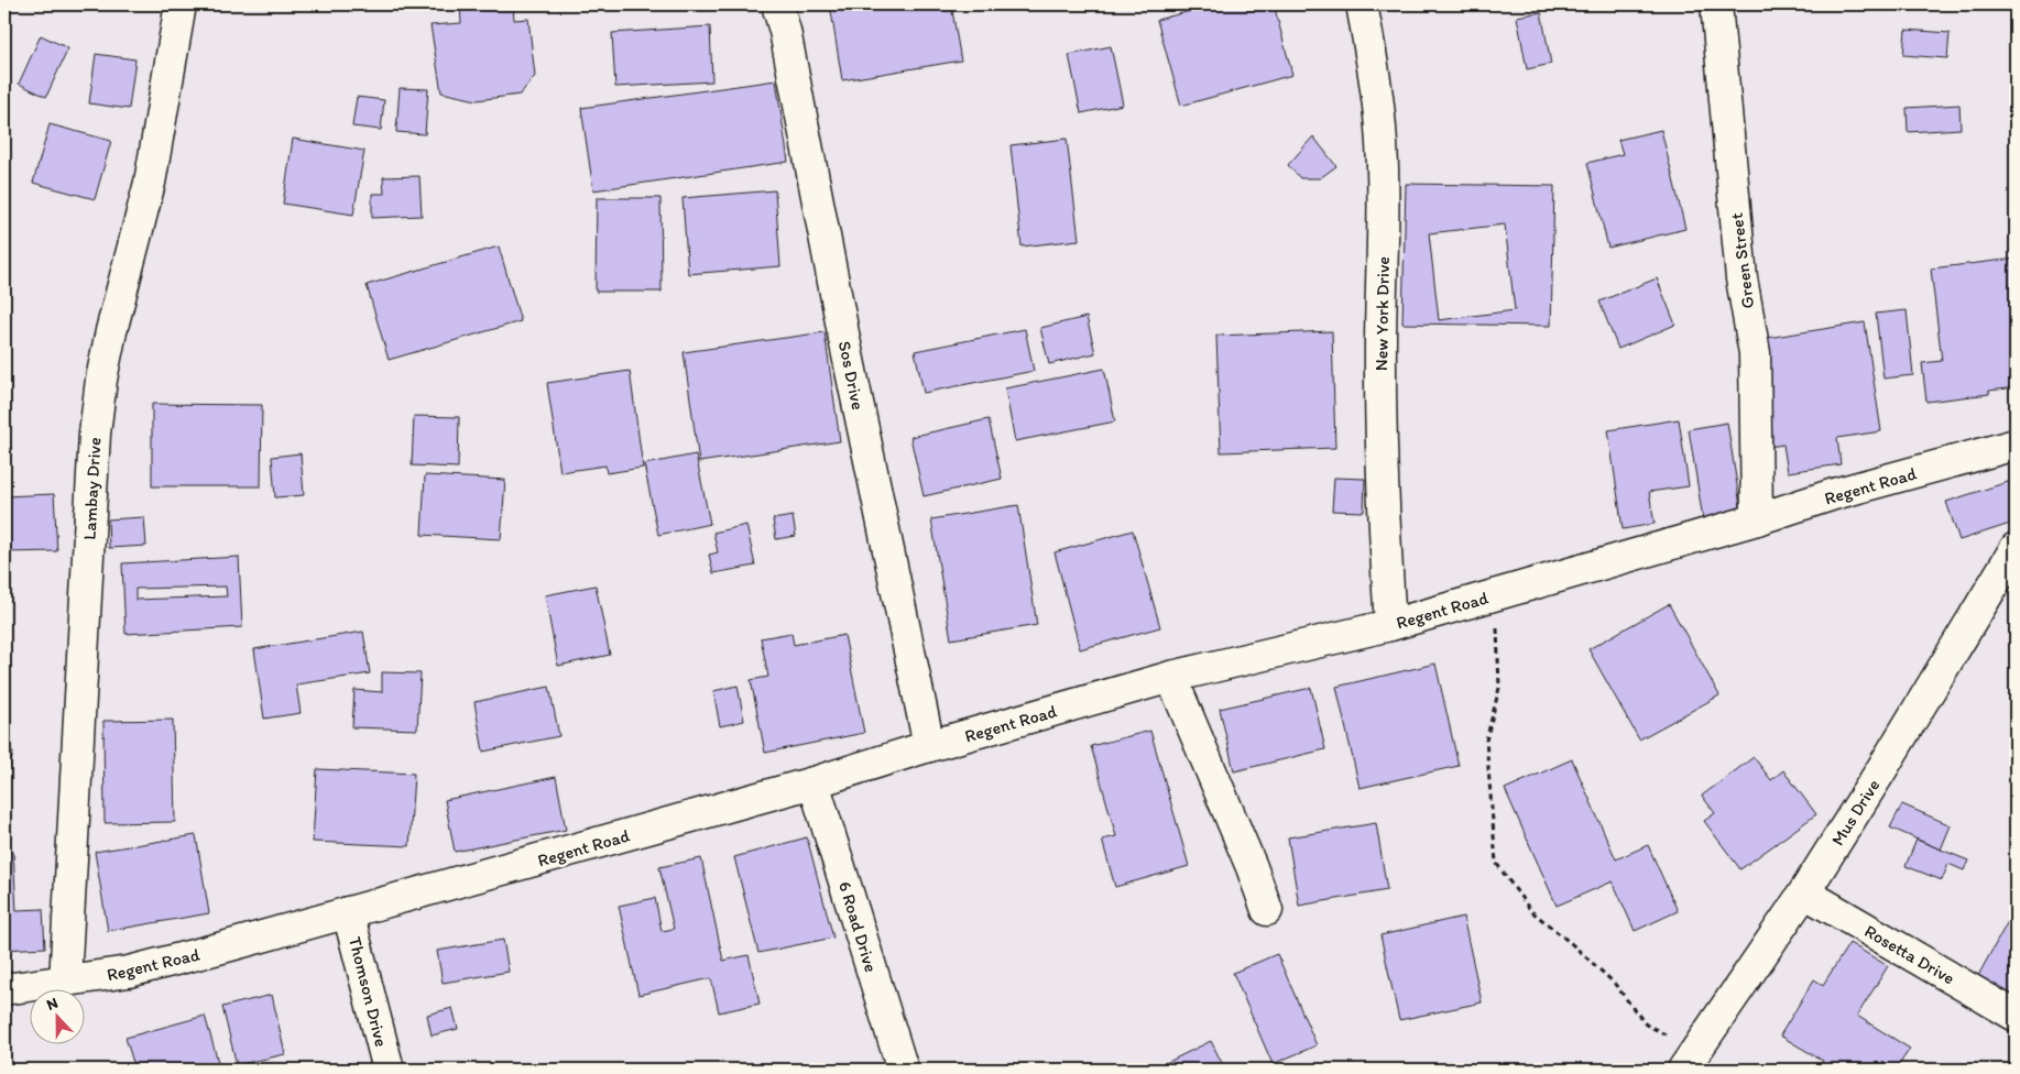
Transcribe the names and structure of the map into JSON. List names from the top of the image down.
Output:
{
  "streets": {
    "street": [
      "Green Street",
      "New York Drive",
      "Sos Drive",
      "Regent Road",
      "Lambay Drive",
      "Mus Drive",
      "6 Road Drive",
      "Rosetta Drive",
      "Thomson Drive"
    ]
  },
  "crossings": [
    ["Green Street", "Regent Road"],
    ["New York Drive", "Regent Road"],
    ["Sos Drive", "Regent Road"],
    ["Regent Road", "Lambay Drive"],
    ["Regent Road", "6 Road Drive"],
    ["Regent Road", "Thomson Drive"],
    ["Mus Drive", "Rosetta Drive"]
  ],
  "north": "top"
}
